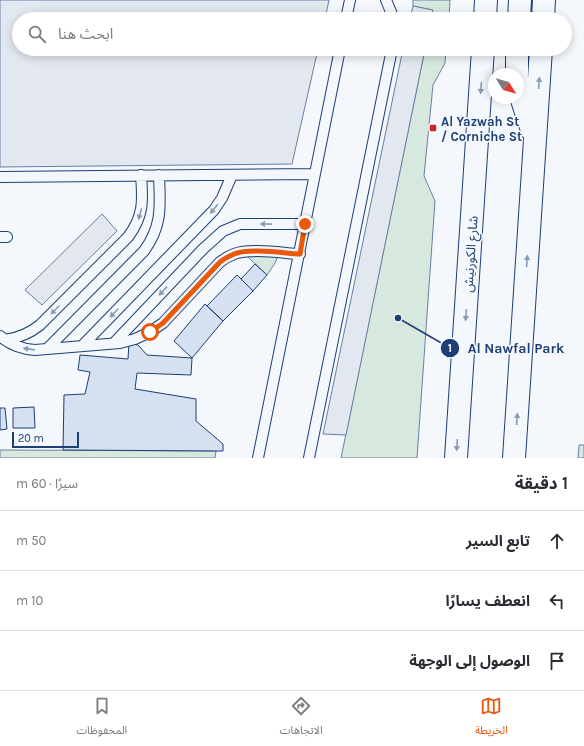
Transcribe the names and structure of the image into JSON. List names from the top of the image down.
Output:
{
  "streets": {
    "main road": ["شارع الكورنيش"]
  },
  "places": {
    "transit": ["Al Yazwah St / Corniche St"],
    "other": ["Al Nawfal Park"]
  },
  "scale_bar": "20 m",
  "north": "bottom right",
  "page": {
    "search": "ابحث هنا",
    "scale": "20 m",
    "heading": ["1 دقيقة", "سيرًا · 60 m"],
    "list": [
      ["تابع السير", "50 m"],
      ["انعطف يسارًا", "10 m"],
      "الوصول إلى الوجهة"
    ],
    "nav": ["الخريطة", "الاتجاهات", "المحفوظات"]
  }
}
